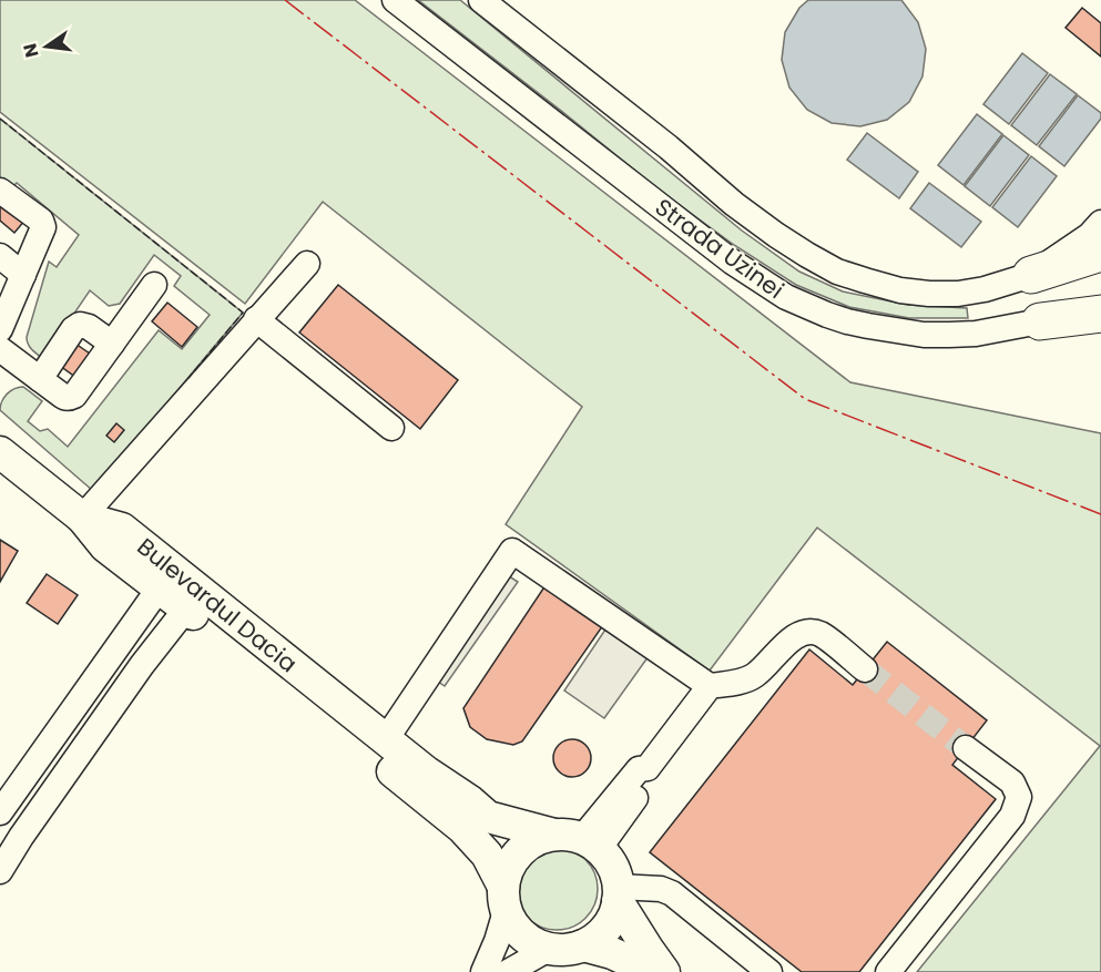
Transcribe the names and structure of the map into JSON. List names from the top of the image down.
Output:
{
  "streets": {
    "main road": ["Bulevardul Dacia"],
    "street": ["Strada Uzinei"]
  },
  "north": "left"
}
